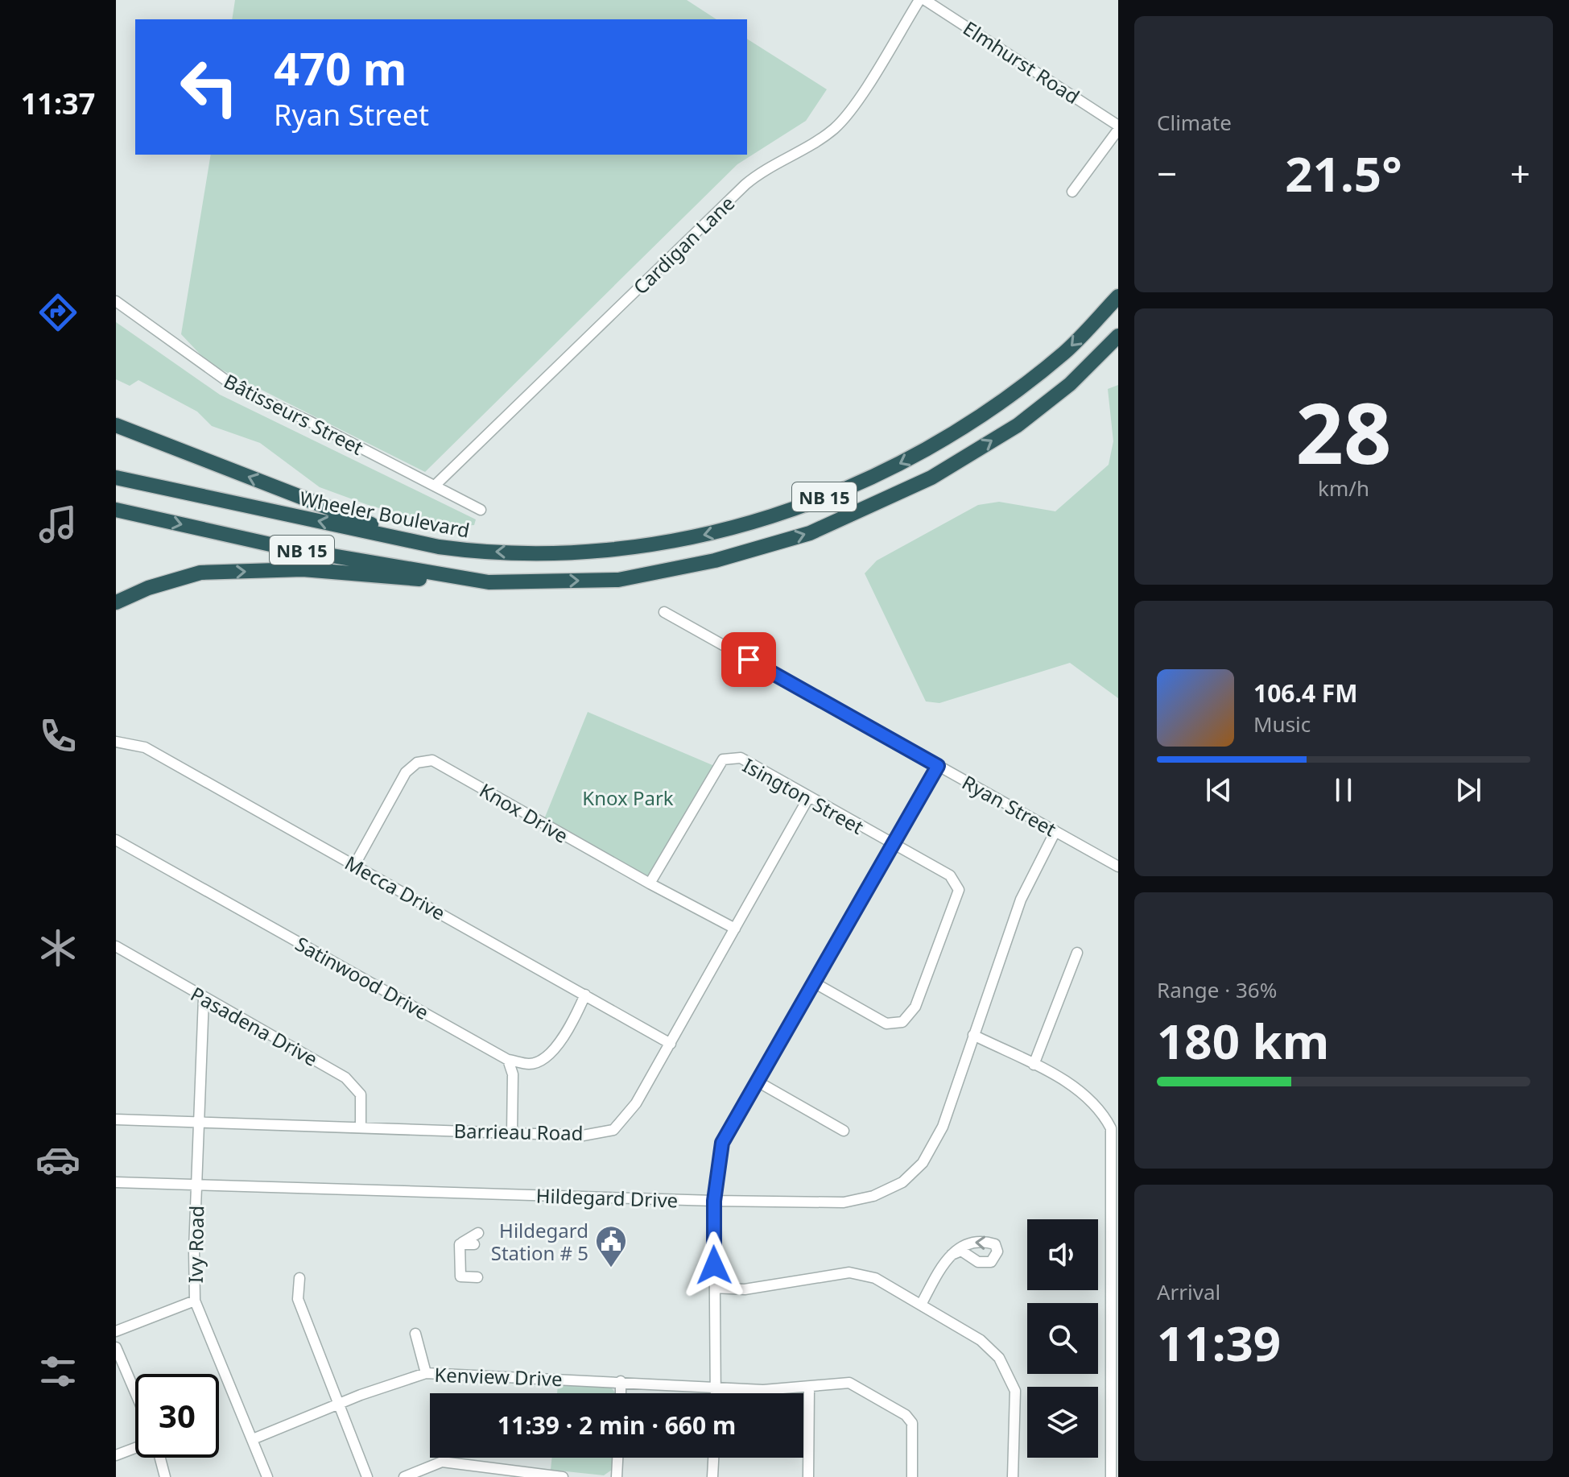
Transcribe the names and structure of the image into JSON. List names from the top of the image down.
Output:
{
  "streets": {
    "highway": ["NB 15", "Wheeler Boulevard"],
    "street": [
      "Elmhurst Road",
      "Cardigan Lane",
      "Bâtisseurs Street",
      "Isington Street",
      "Ryan Street",
      "Knox Drive",
      "Mecca Drive",
      "Satinwood Drive",
      "Pasadena Drive",
      "Barrieau Road",
      "Hildegard Drive",
      "Ivy Road",
      "Kenview Drive"
    ]
  },
  "crossings": [
    ["Cardigan Lane", "Bâtisseurs Street"],
    ["Isington Street", "Knox Drive"],
    ["Isington Street", "Barrieau Road"],
    ["Ryan Street", "Hildegard Drive"],
    ["Knox Drive", "Mecca Drive"],
    ["Knox Drive", "Barrieau Road"],
    ["Mecca Drive", "Satinwood Drive"],
    ["Mecca Drive", "Barrieau Road"],
    ["Pasadena Drive", "Barrieau Road"],
    ["Pasadena Drive", "Ivy Road"],
    ["Barrieau Road", "Ivy Road"],
    ["Hildegard Drive", "Ivy Road"],
    ["Ivy Road", "Kenview Drive"]
  ],
  "parks": ["Knox Park"],
  "places": {
    "public building": ["Hildegard Station # 5"]
  },
  "page": {
    "tabs": "11:37",
    "tile": [
      "Climate",
      ["28", "km/h"],
      ["Range · 36%", "180 km"],
      ["Arrival", "11:39"]
    ],
    "turn": ["470 m", "Ryan Street"],
    "heat": ["−", "21.5°", "+"],
    "song": ["106.4 FM", "Music"],
    "limit": "30",
    "trip": "11:39 · 2 min · 660 m"
  }
}
